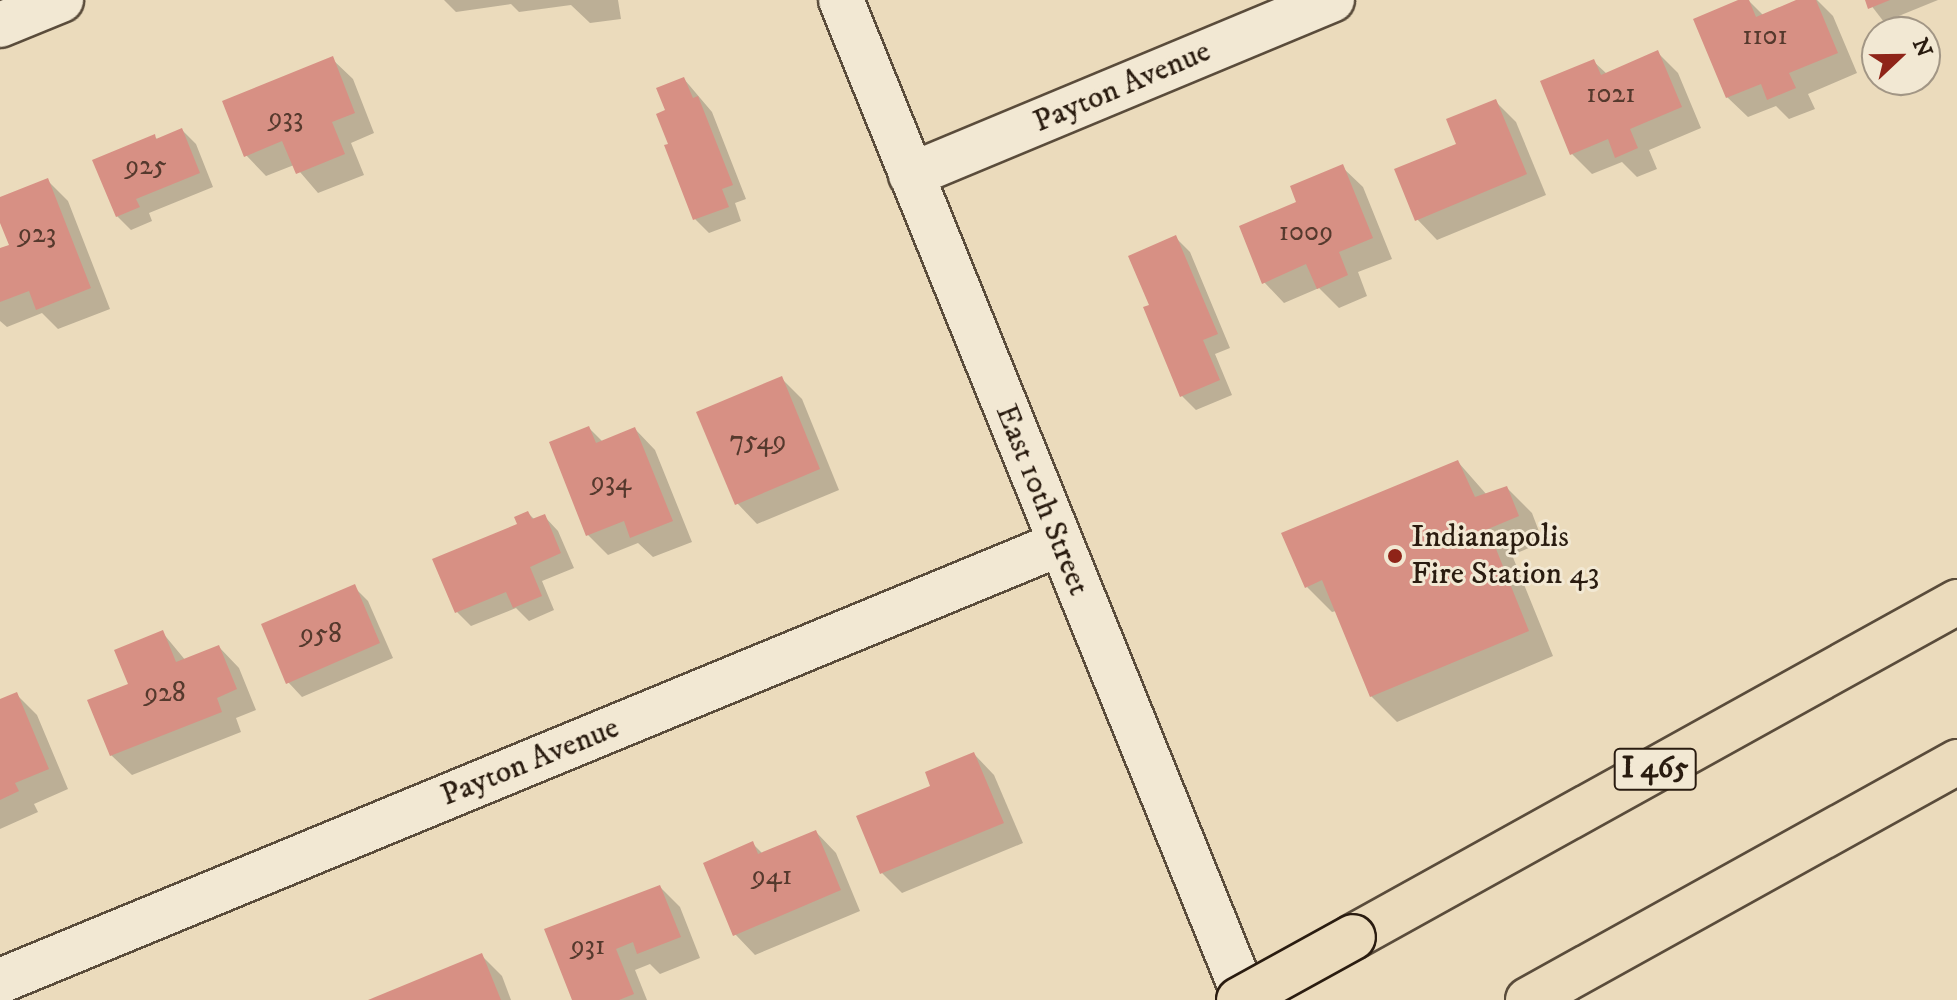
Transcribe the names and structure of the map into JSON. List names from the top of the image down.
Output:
{
  "streets": {
    "highway": ["I 465"],
    "street": ["Payton Avenue", "East 10th Street"]
  },
  "crossings": [
    ["Payton Avenue", "East 10th Street"]
  ],
  "places": ["Indianapolis Fire Station 43"],
  "house_numbers": [
    "1101",
    "1021",
    "933",
    "925",
    "1009",
    "923",
    "7549",
    "934",
    "958",
    "928",
    "941",
    "931"
  ],
  "north": "right"
}
